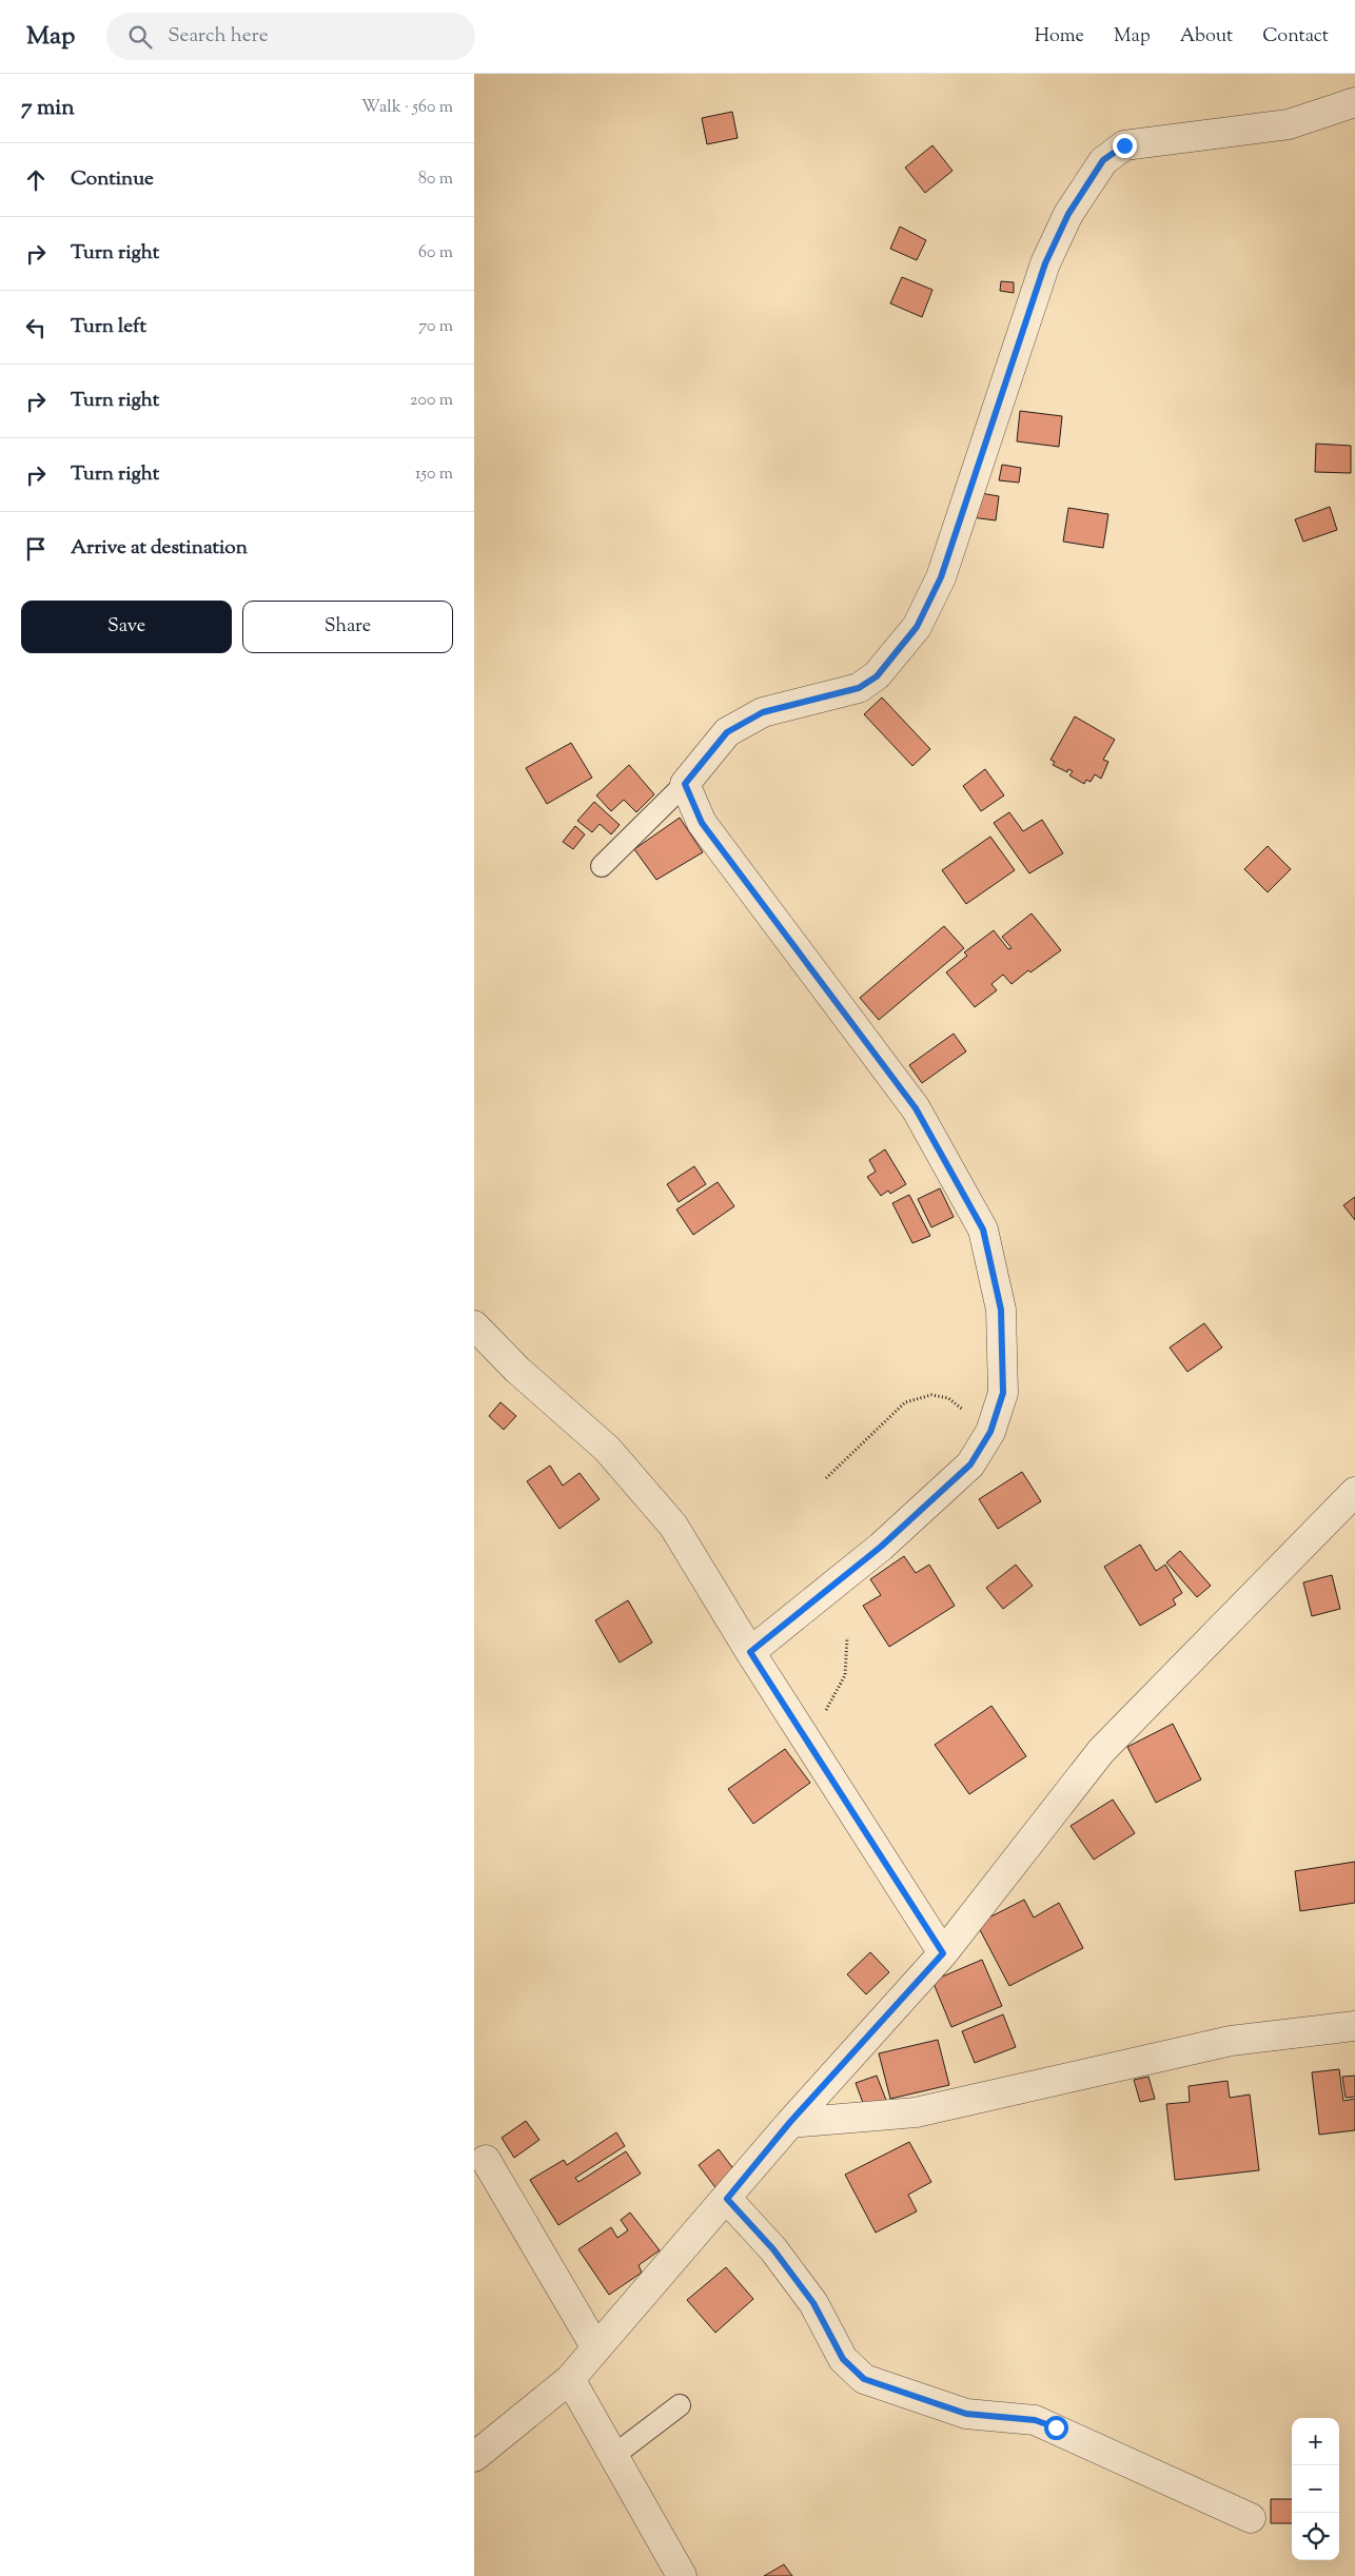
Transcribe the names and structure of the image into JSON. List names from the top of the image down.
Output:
{
  "page": {
    "header": "Map",
    "search": "Search here",
    "nav": [
      "Home",
      "Map",
      "About",
      "Contact"
    ],
    "heading": ["7 min", "Walk · 560 m"],
    "list": [
      ["Continue", "80 m"],
      ["Turn right", "60 m"],
      ["Turn left", "70 m"],
      ["Turn right", "200 m"],
      ["Turn right", "150 m"],
      "Arrive at destination"
    ],
    "buttons": ["Save", "Share"],
    "map_buttons": ["+", "−"]
  }
}
